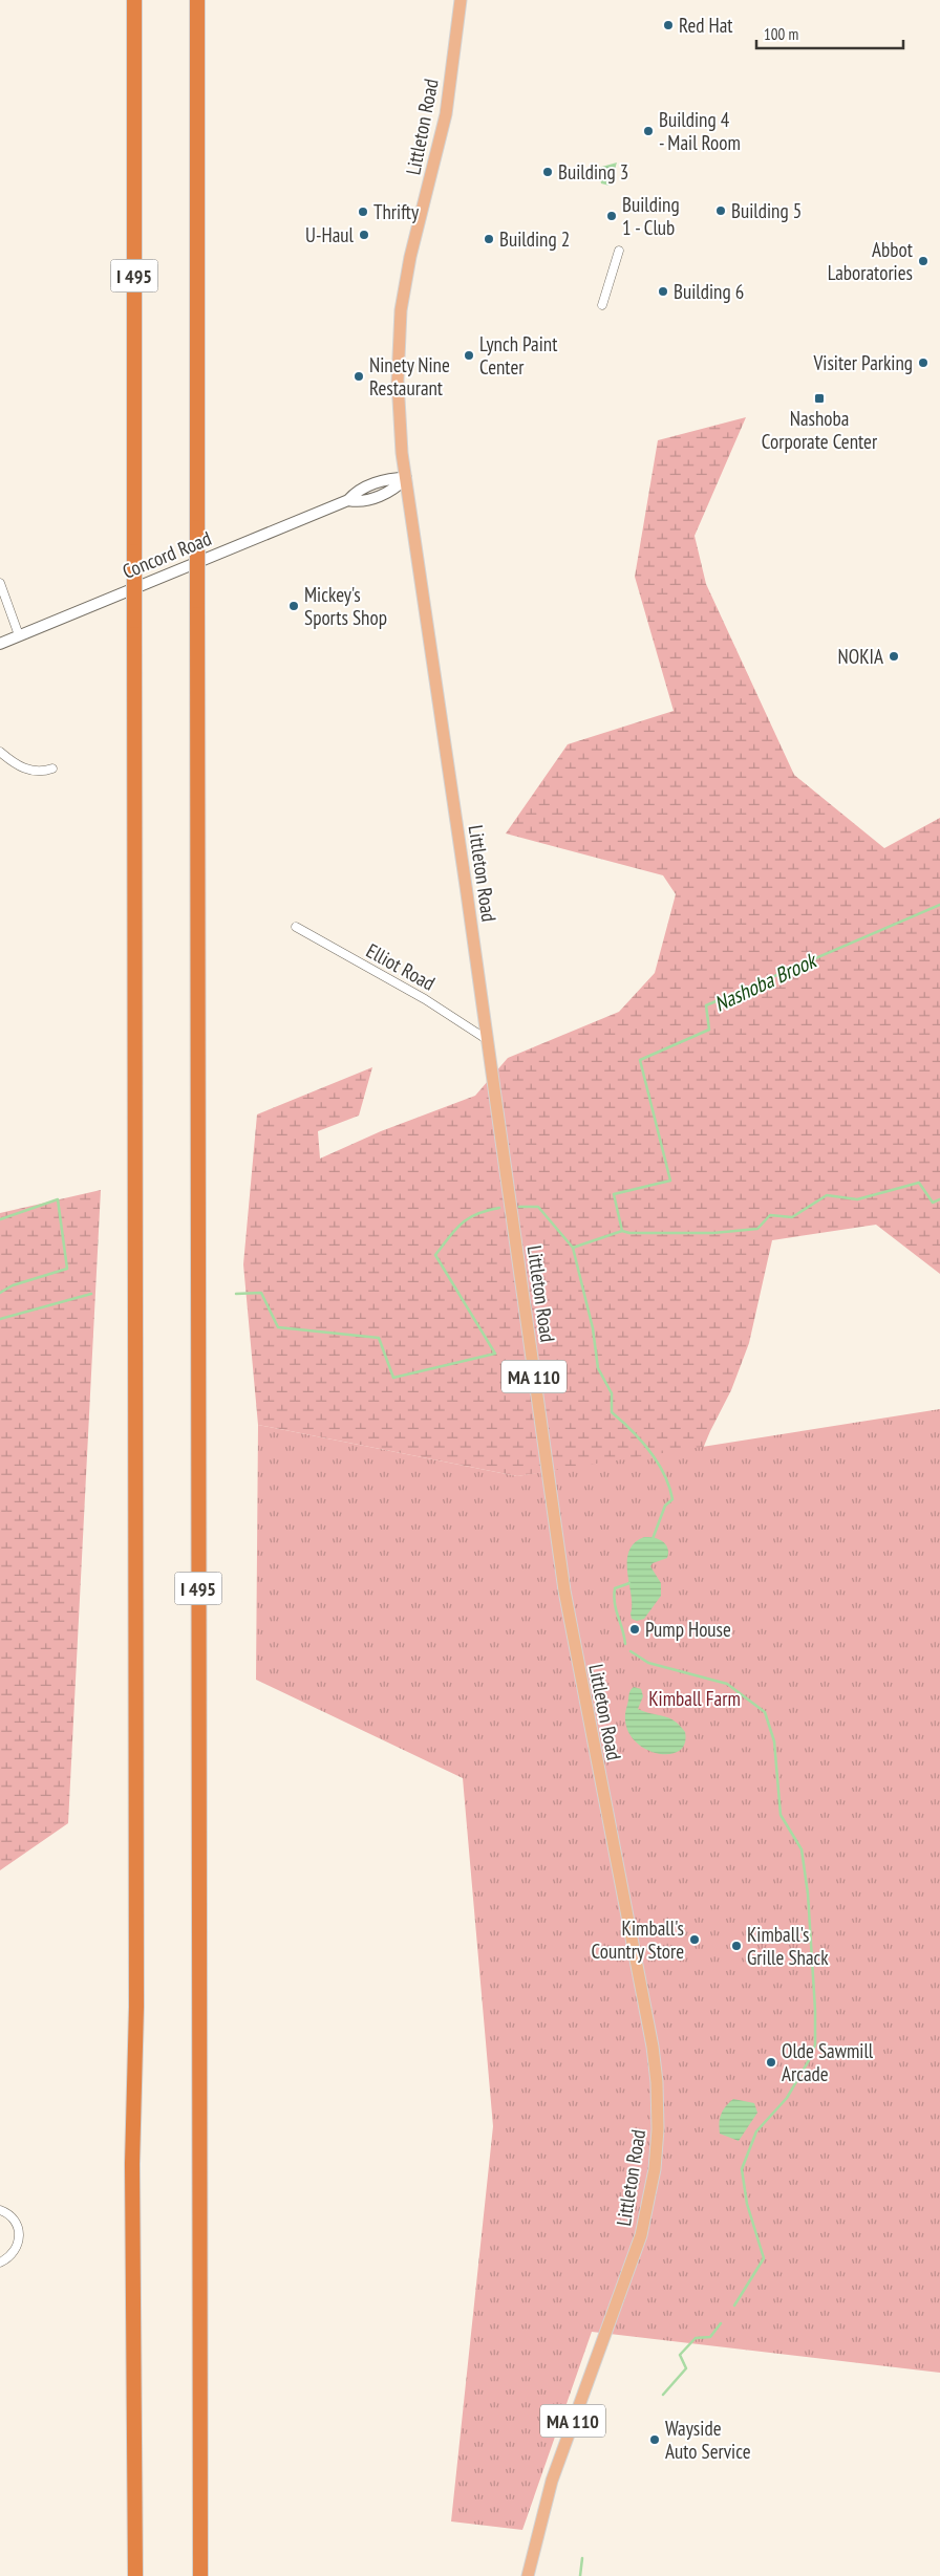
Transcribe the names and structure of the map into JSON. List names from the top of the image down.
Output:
{
  "streets": {
    "highway": ["I 495"],
    "main road": ["Littleton Road", "Concord Road", "MA 110"],
    "street": ["Elliot Road"]
  },
  "crossings": [
    ["Littleton Road", "Concord Road"],
    ["Littleton Road", "Elliot Road"]
  ],
  "water": ["Nashoba Brook"],
  "parks": ["Kimball Farm"],
  "places": {
    "other": [
      "Red Hat",
      "Building 4 - Mail Room",
      "Building 3",
      "Building 5",
      "Thrifty",
      "Building 1 - Club",
      "U-Haul",
      "Building 2",
      "Abbot Laboratories",
      "Building 6",
      "Lynch Paint Center",
      "Visiter Parking",
      "Ninety Nine Restaurant",
      "Mickey's Sports Shop",
      "NOKIA",
      "Pump House",
      "Kimball's Country Store",
      "Kimball's Grille Shack",
      "Olde Sawmill Arcade",
      "Wayside Auto Service"
    ],
    "transit": ["Nashoba Corporate Center"]
  },
  "scale_bar": "100 m"
}
